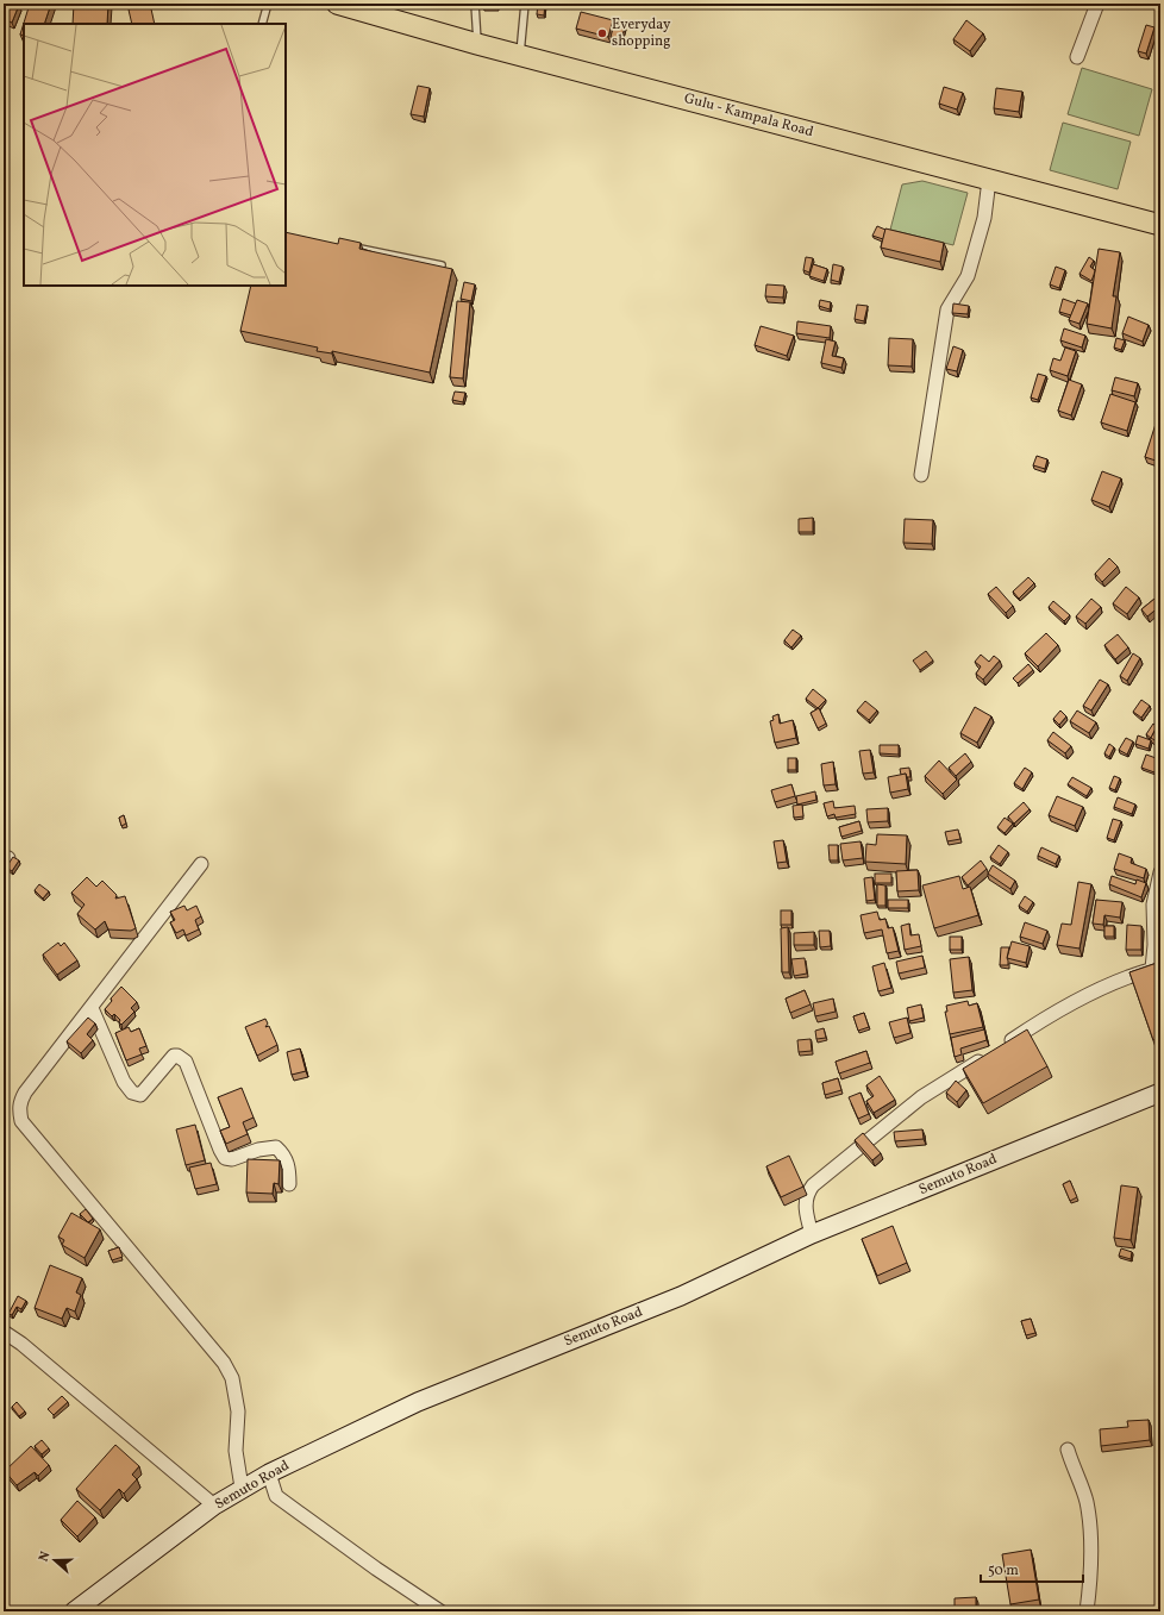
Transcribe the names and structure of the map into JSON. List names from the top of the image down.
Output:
{
  "streets": {
    "main road": ["Gulu - Kampala Road", "Semuto Road"]
  },
  "places": ["Everyday shopping"],
  "scale_bar": "50 m",
  "north": "left"
}
